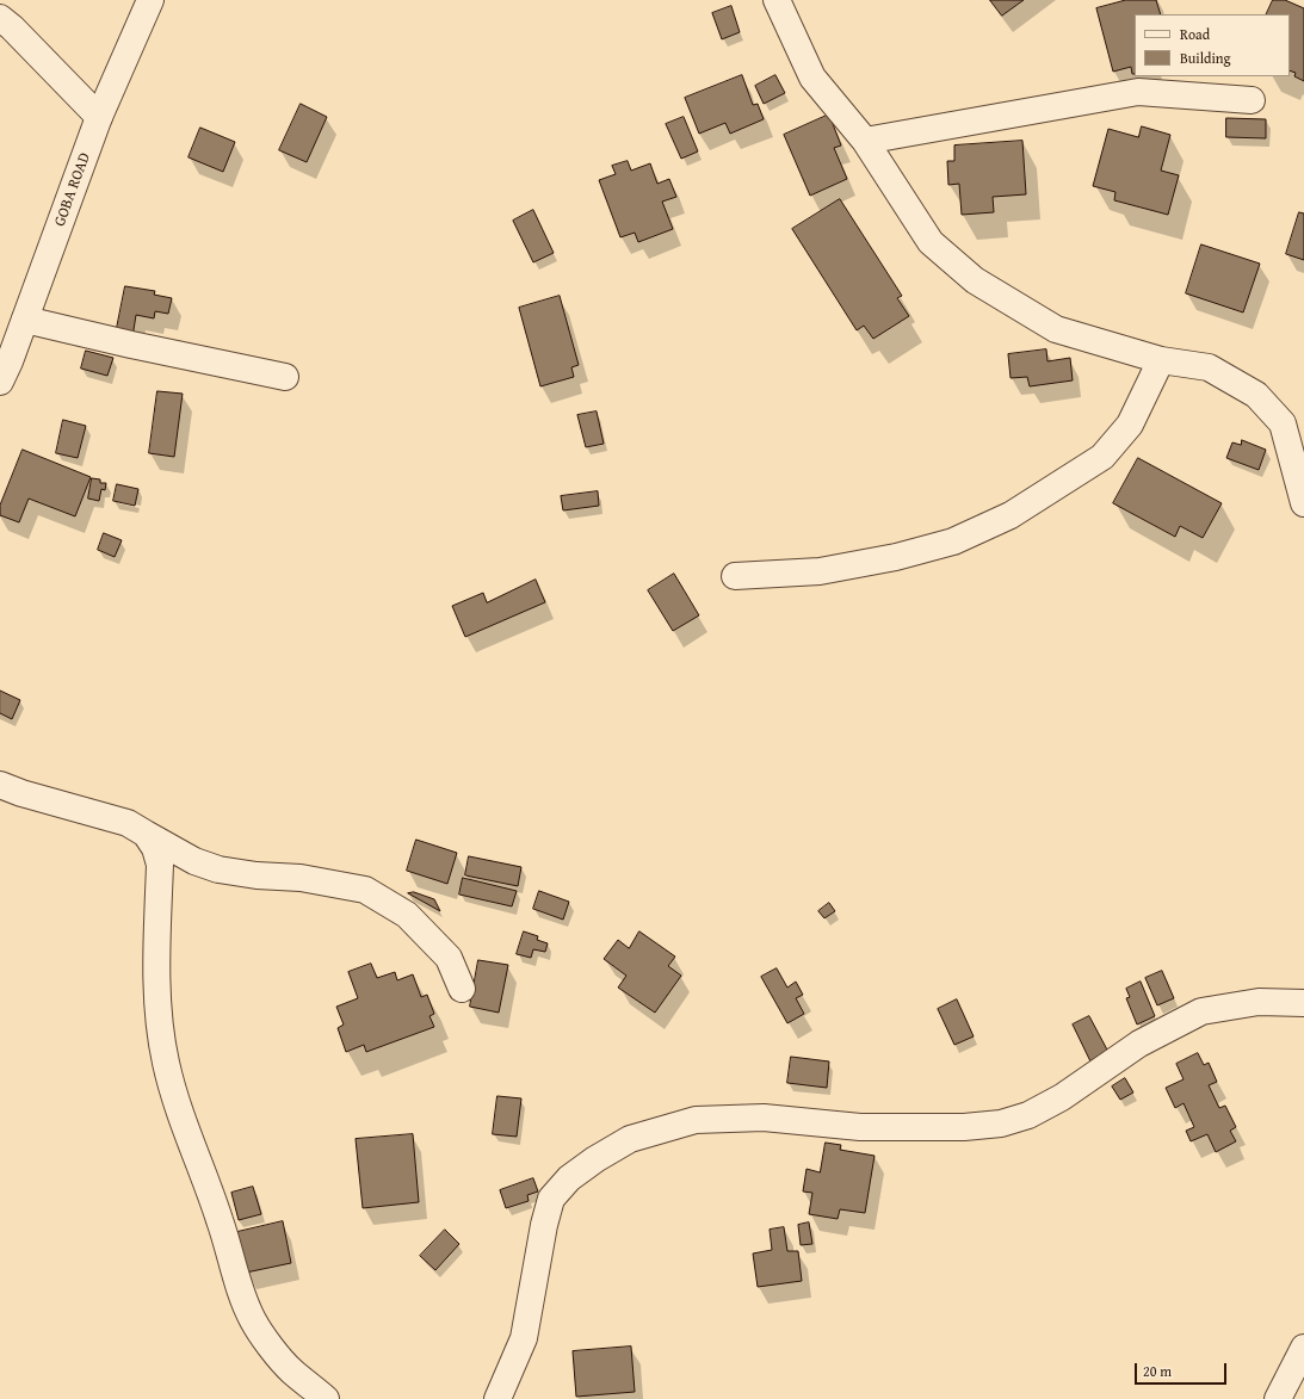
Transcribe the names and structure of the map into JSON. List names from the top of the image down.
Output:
{
  "streets": {
    "street": ["GOBA ROAD"]
  },
  "legend": ["Road", "Building"],
  "scale_bar": "20 m"
}
